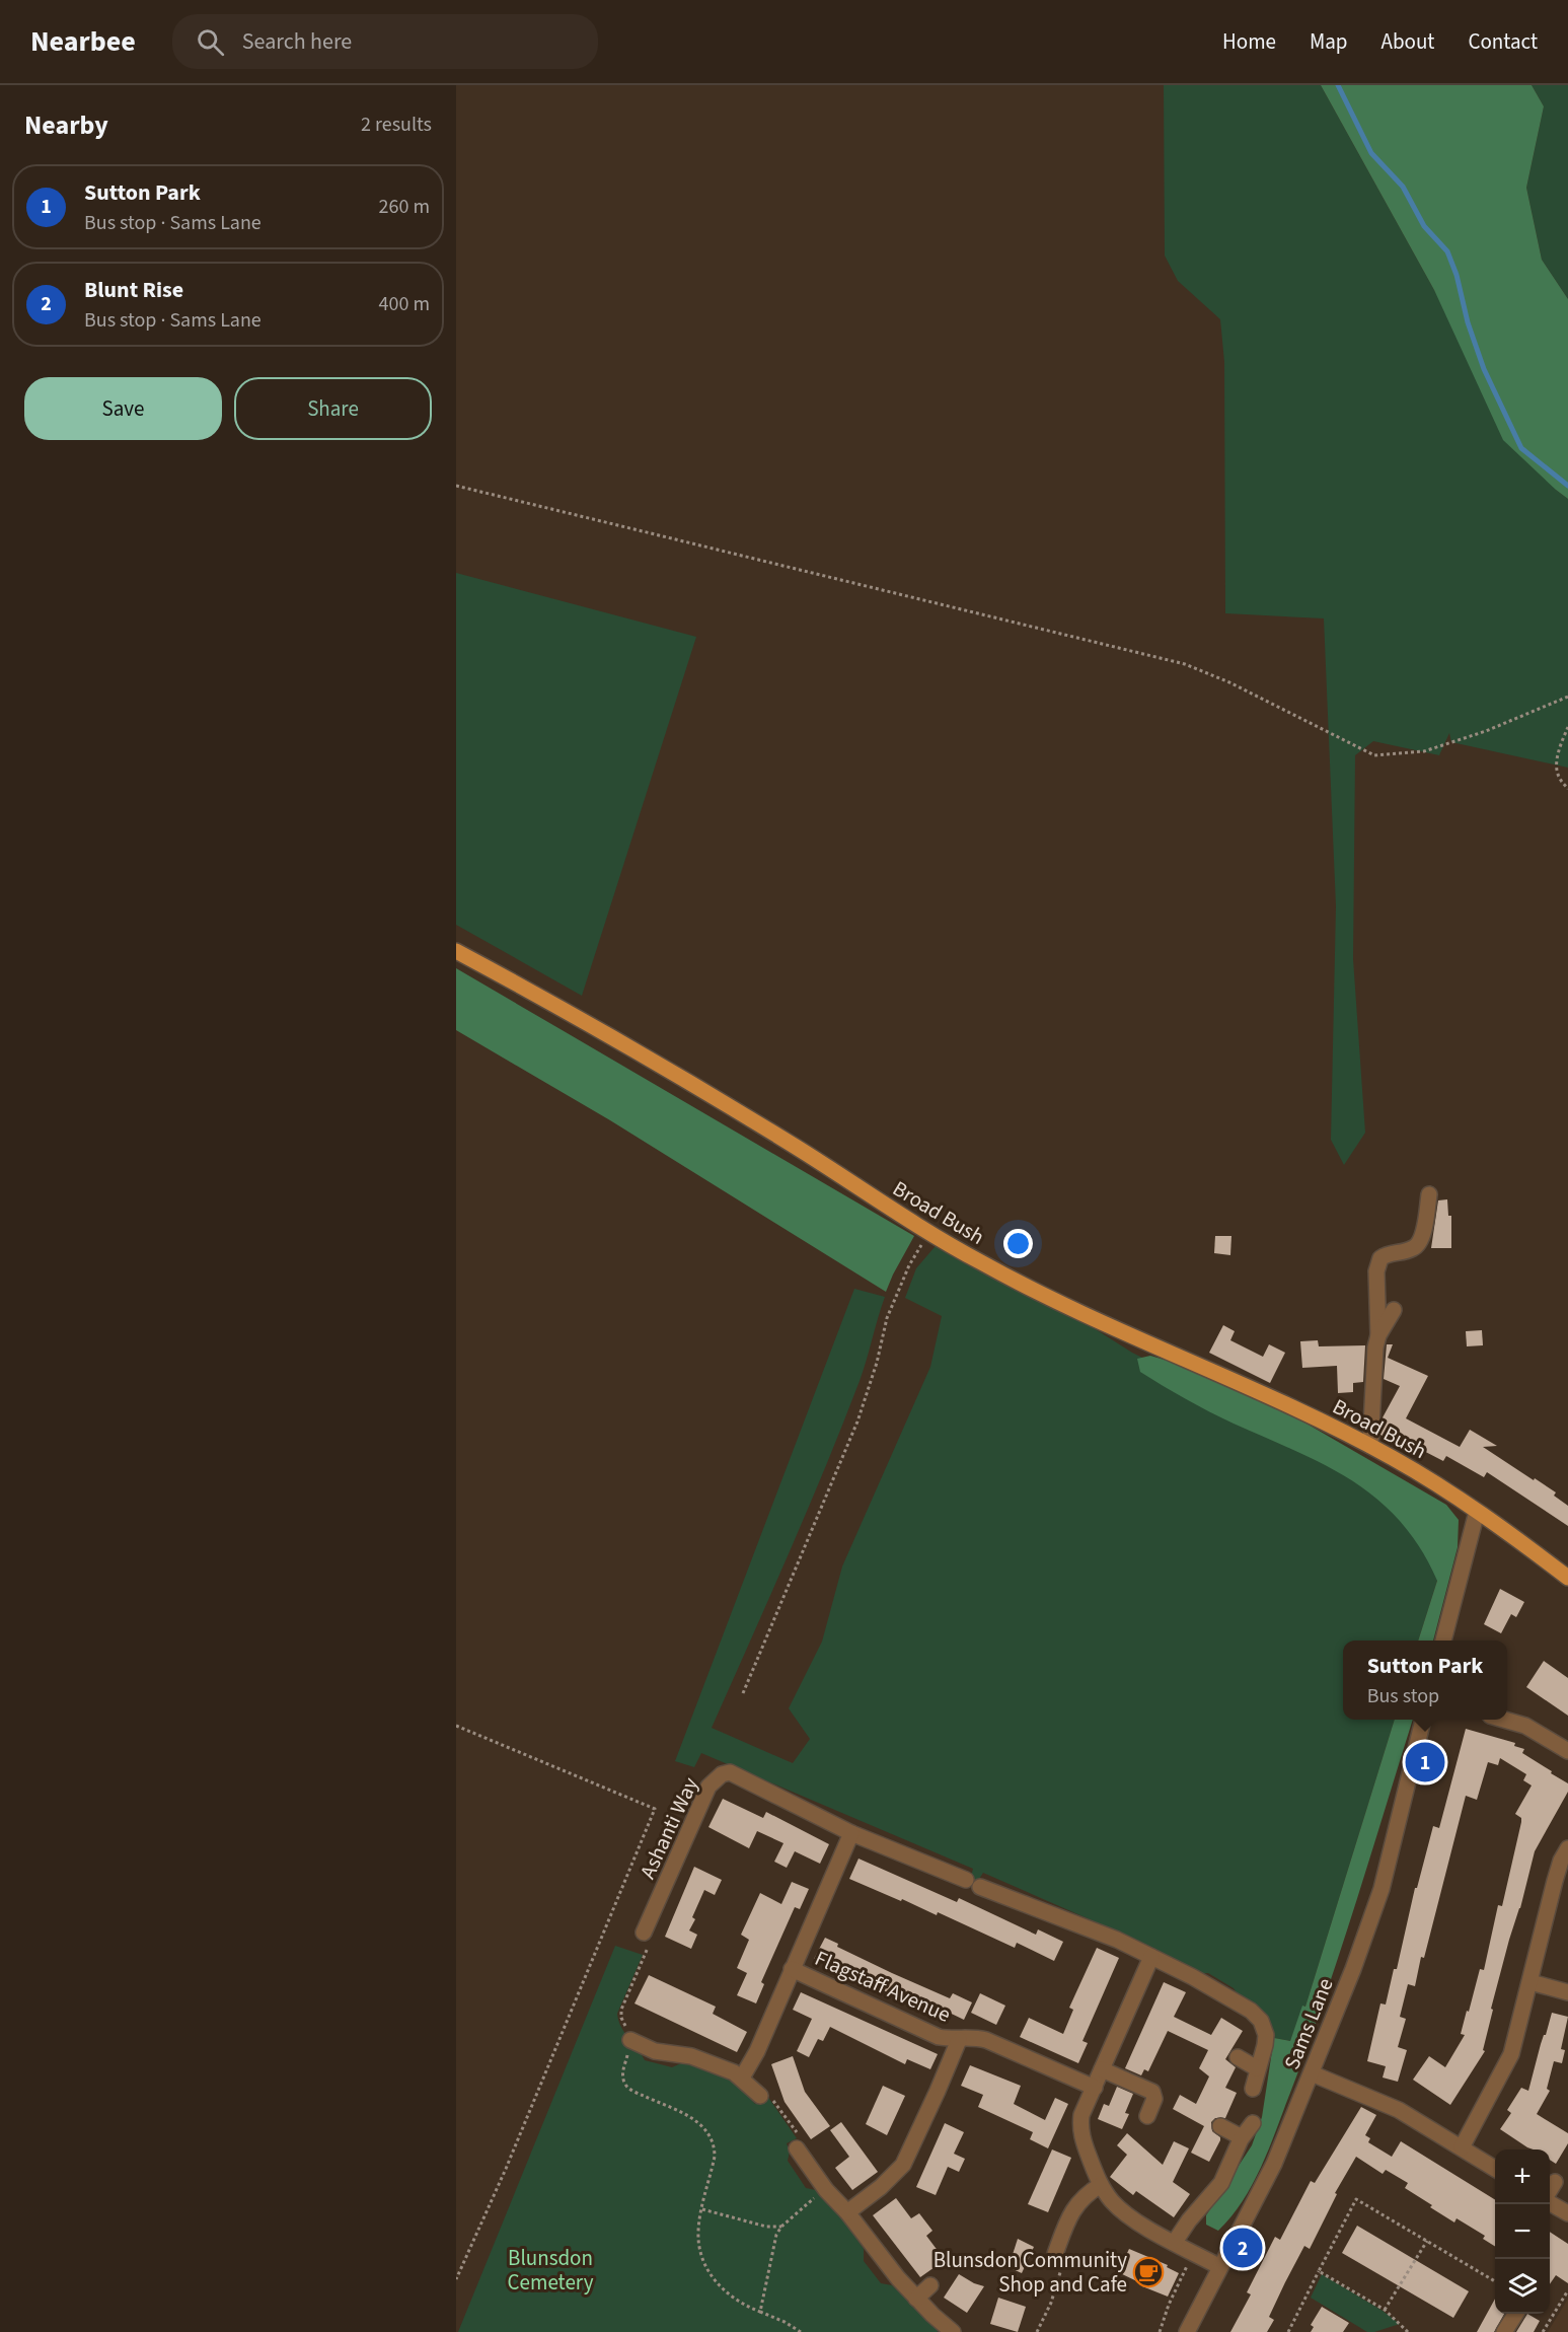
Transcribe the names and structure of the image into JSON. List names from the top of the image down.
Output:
{
  "streets": {
    "main road": ["Broad Bush"],
    "street": ["Ashanti Way", "Flagstaff Avenue", "Sams Lane"]
  },
  "parks": ["Blunsdon Cemetery"],
  "places": {
    "cafe": ["Blunsdon Community Shop and Cafe"]
  },
  "page": {
    "header": "Nearbee",
    "search": "Search here",
    "nav": [
      "Home",
      "Map",
      "About",
      "Contact"
    ],
    "heading": ["Nearby", "2 results"],
    "list": [
      {
        "mark": "1",
        "name": "Sutton Park",
        "note": "Bus stop · Sams Lane",
        "value": "260 m"
      },
      {
        "mark": "2",
        "name": "Blunt Rise",
        "note": "Bus stop · Sams Lane",
        "value": "400 m"
      }
    ],
    "buttons": ["Save", "Share"],
    "popup": ["Sutton Park", "Bus stop"],
    "pins": ["1", "2"],
    "map_buttons": ["+", "−"]
  }
}
